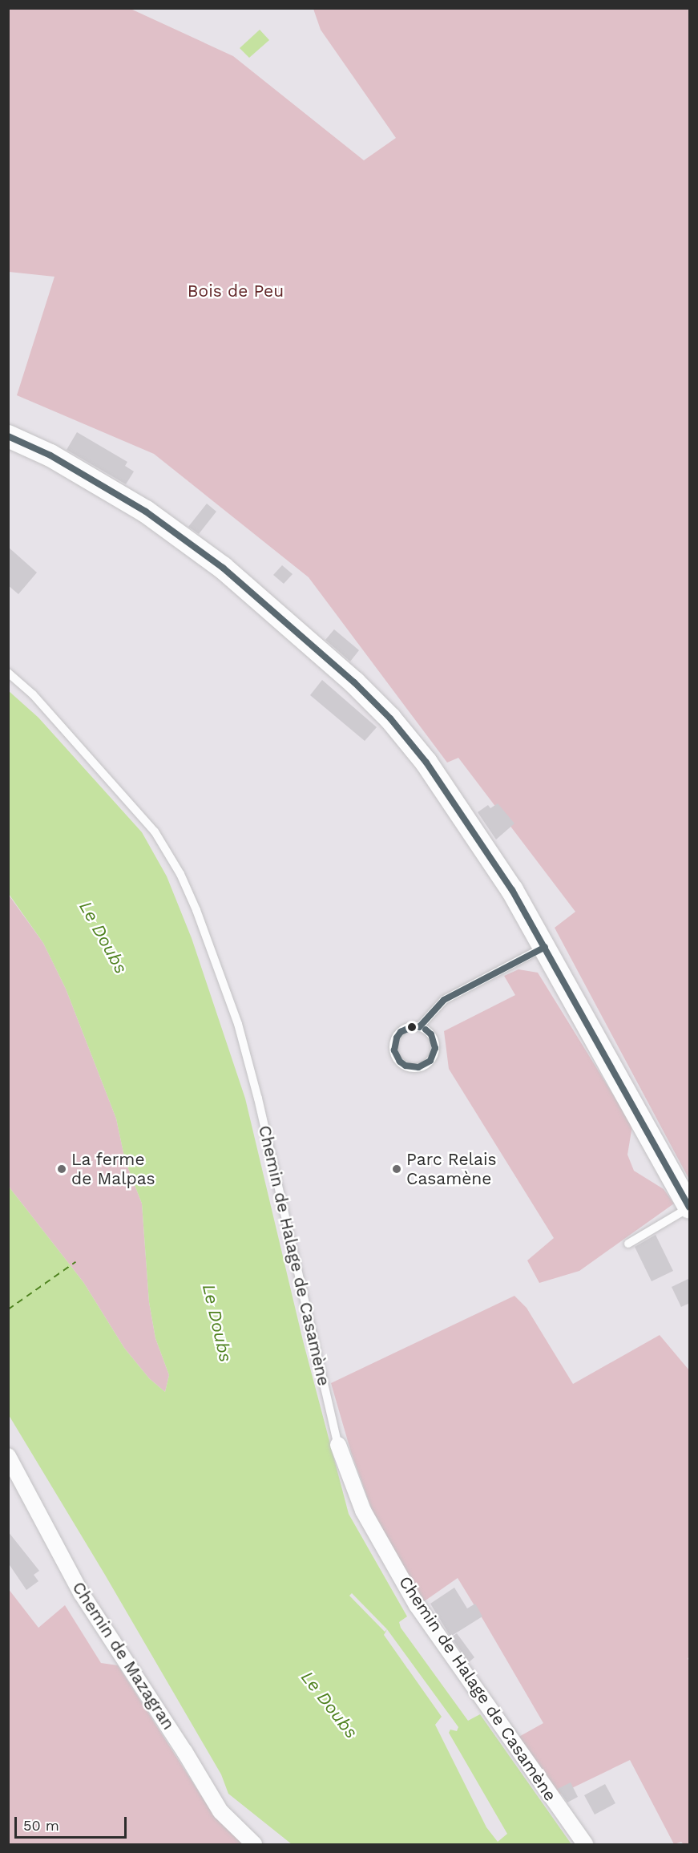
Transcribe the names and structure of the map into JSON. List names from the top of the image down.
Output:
{
  "streets": {
    "street": ["Chemin de Halage de Casamène", "Chemin de Mazagran"]
  },
  "water": ["Le Doubs"],
  "parks": ["Bois de Peu"],
  "places": ["La ferme de Malpas", "Parc Relais Casamène"],
  "scale_bar": "50 m"
}
